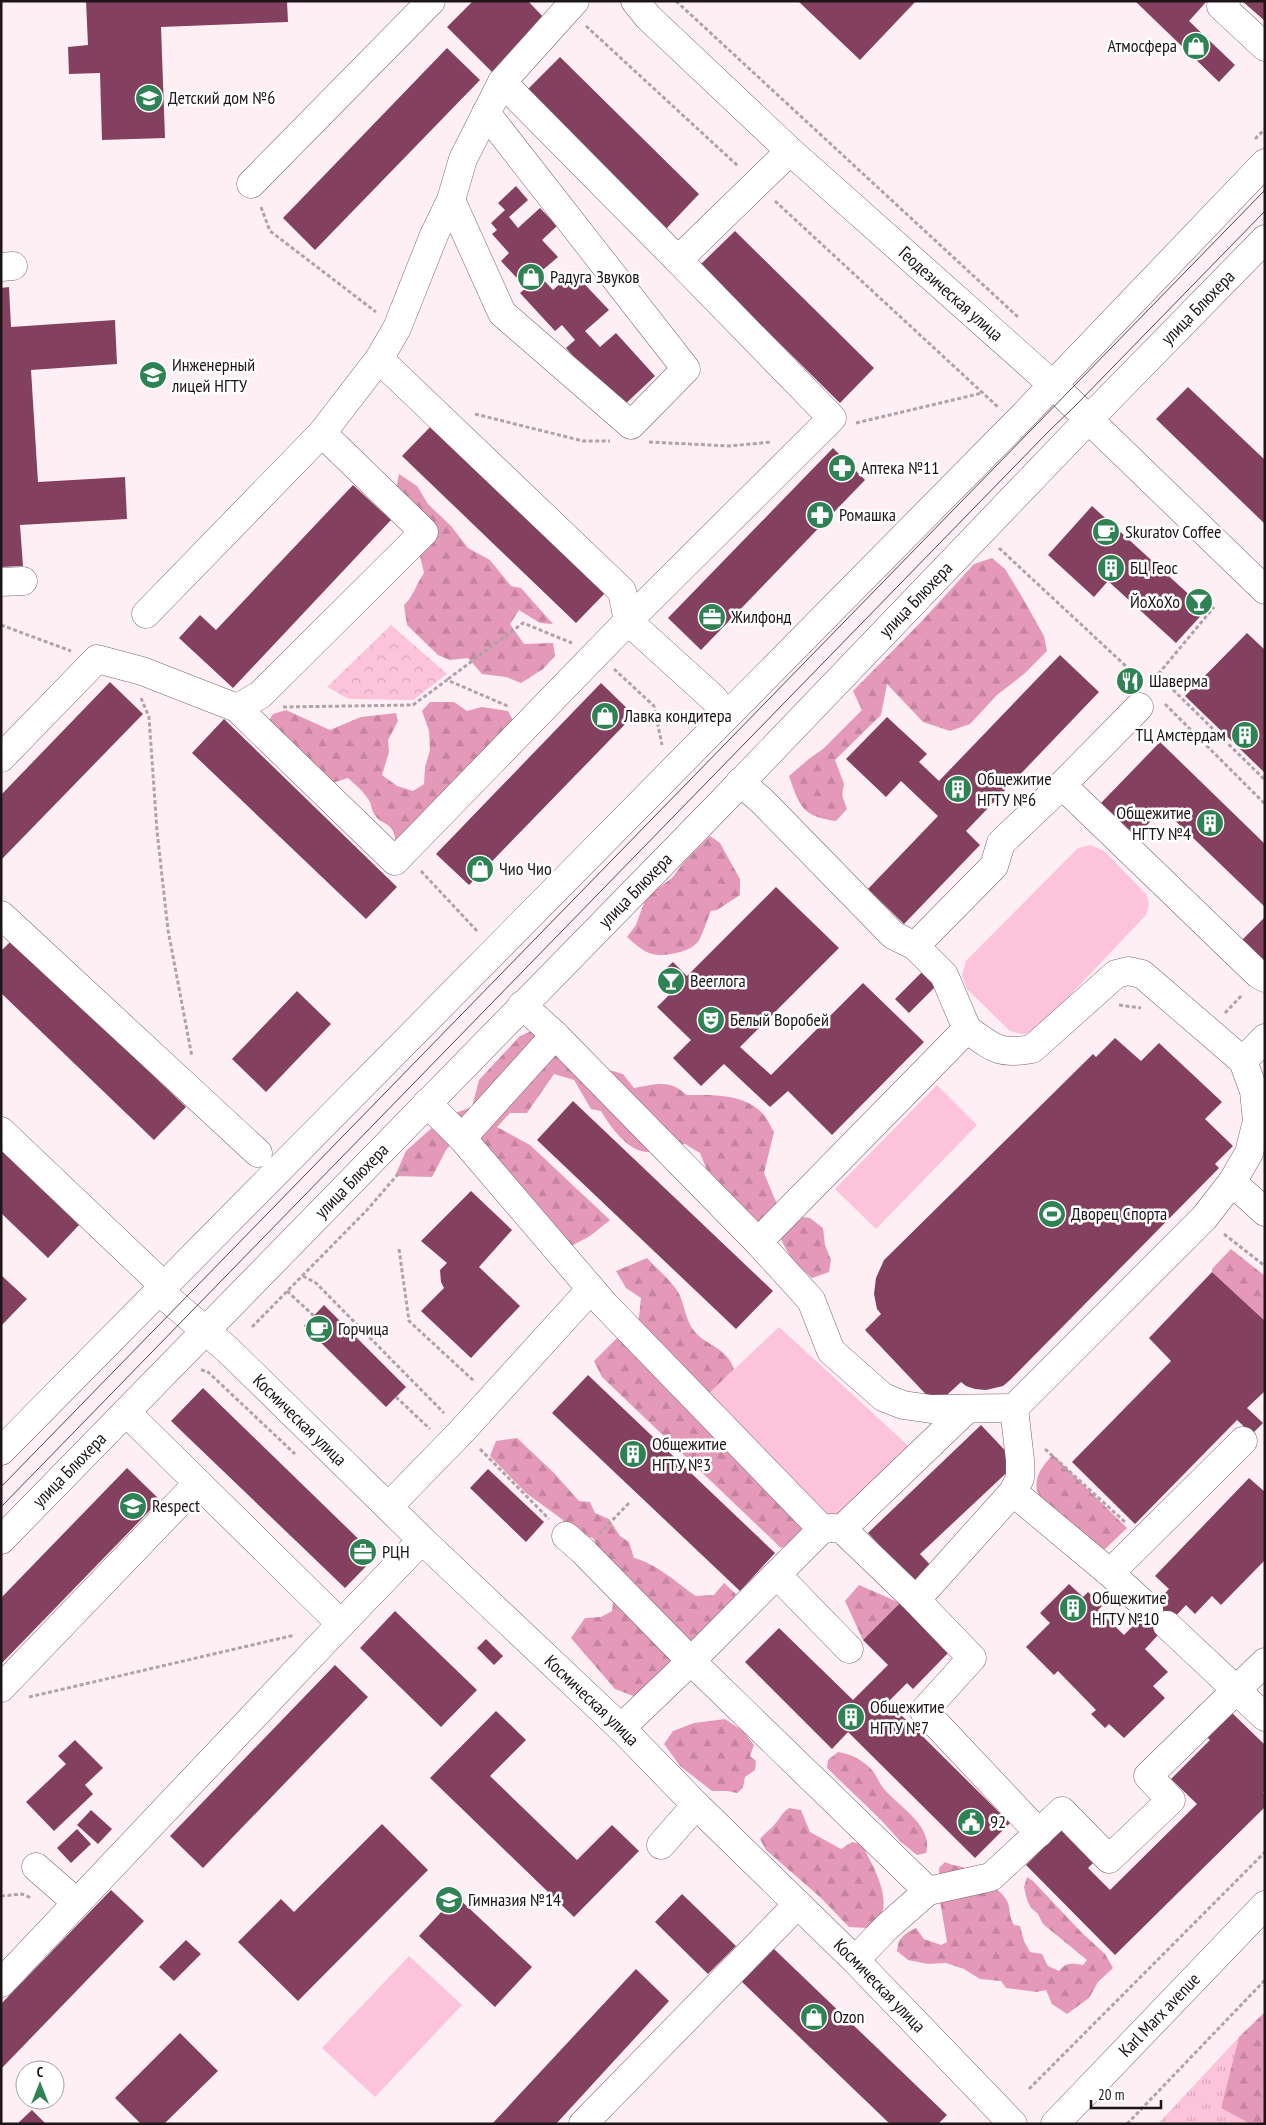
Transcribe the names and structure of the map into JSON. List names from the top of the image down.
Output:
{
  "streets": {
    "street": [
      "Геодезическая улица",
      "улица Блюхера",
      "Космическая улица",
      "Karl Marx avenue"
    ]
  },
  "crossings": [
    ["Геодезическая улица", "улица Блюхера"],
    ["улица Блюхера", "Космическая улица"]
  ],
  "places": {
    "shop": [
      "Атмосфера",
      "Радуга Звуков",
      "Лавка кондитера",
      "Чио Чио",
      "Ozon"
    ],
    "school or university": [
      "Детский дом №6",
      "Инженерный лицей НГТУ",
      "Respect",
      "Гимназия №14"
    ],
    "pharmacy": ["Аптека №11", "Ромашка"],
    "cafe": ["Skuratov Coffee", "Горчица"],
    "building": [
      "БЦ Геос",
      "ТЦ Амстердам",
      "Общежитие НГТУ №6",
      "Общежитие НГТУ №4",
      "Общежитие НГТУ №3",
      "Общежитие НГТУ №10",
      "Общежитие НГТУ №7"
    ],
    "bar": ["ЙоХоХо", "Beerлога"],
    "office": ["Жилфонд", "РЦН"],
    "restaurant": ["Шаверма"],
    "theatre": ["Белый Воробей"],
    "sports": ["Дворец Спорта"],
    "public building": ["92"]
  },
  "scale_bar": "20 m",
  "north": "top"
}
